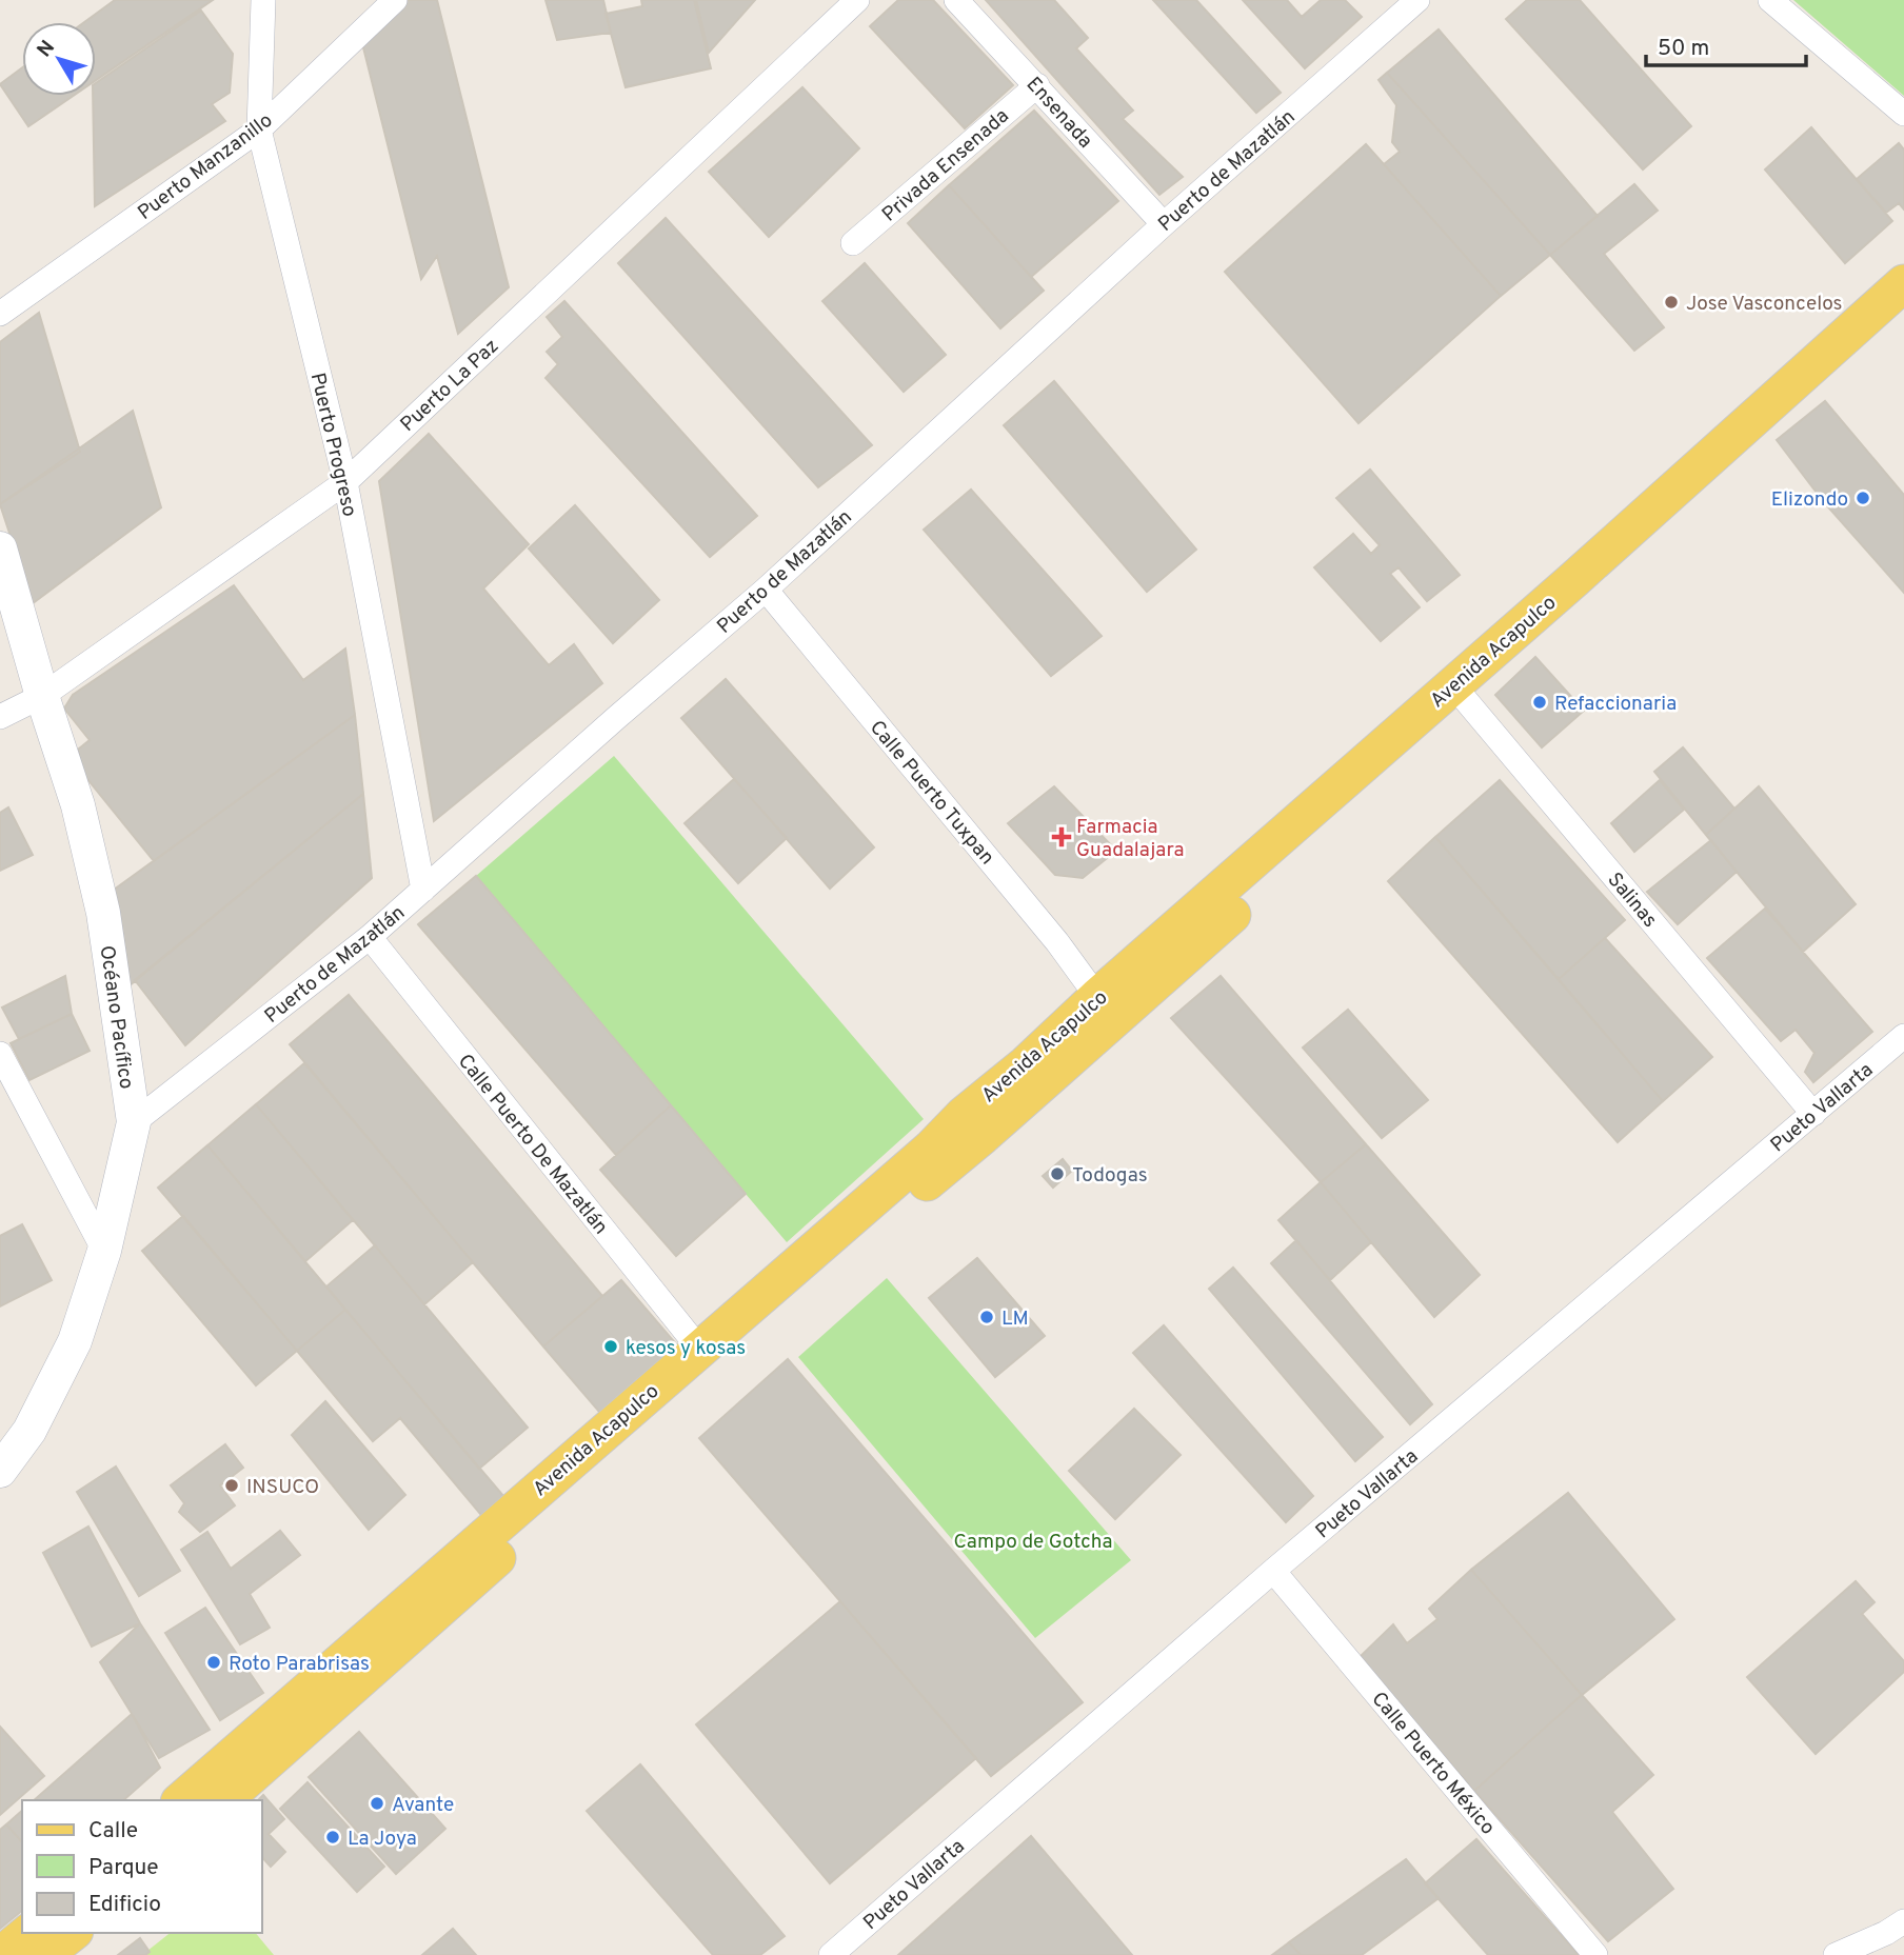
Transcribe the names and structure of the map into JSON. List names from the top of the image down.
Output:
{
  "streets": {
    "main road": ["Avenida Acapulco"],
    "street": [
      "Ensenada",
      "Privada Ensenada",
      "Puerto Manzanillo",
      "Puerto de Mazatlán",
      "Puerto La Paz",
      "Puerto Progreso",
      "Calle Puerto Tuxpan",
      "Salinas",
      "Océano Pacífico",
      "Pueto Vallarta",
      "Calle Puerto De Mazatlán",
      "Calle Puerto México"
    ]
  },
  "crossings": [
    ["Ensenada", "Privada Ensenada"],
    ["Ensenada", "Puerto de Mazatlán"],
    ["Puerto Manzanillo", "Puerto Progreso"],
    ["Puerto de Mazatlán", "Puerto Progreso"],
    ["Puerto de Mazatlán", "Calle Puerto Tuxpan"],
    ["Puerto de Mazatlán", "Océano Pacífico"],
    ["Puerto de Mazatlán", "Calle Puerto De Mazatlán"],
    ["Puerto La Paz", "Puerto Progreso"],
    ["Puerto La Paz", "Océano Pacífico"],
    ["Avenida Acapulco", "Calle Puerto Tuxpan"],
    ["Avenida Acapulco", "Salinas"],
    ["Avenida Acapulco", "Calle Puerto De Mazatlán"],
    ["Salinas", "Pueto Vallarta"],
    ["Pueto Vallarta", "Calle Puerto México"]
  ],
  "parks": ["Campo de Gotcha"],
  "places": {
    "other": [
      "Jose Vasconcelos",
      "Elizondo",
      "Refaccionaria",
      "Todogas",
      "LM",
      "kesos y kosas",
      "INSUCO",
      "Roto Parabrisas",
      "Avante",
      "La Joya"
    ],
    "health": ["Farmacia Guadalajara"]
  },
  "legend": ["Calle", "Parque", "Edificio"],
  "scale_bar": "50 m",
  "north": "top left"
}
